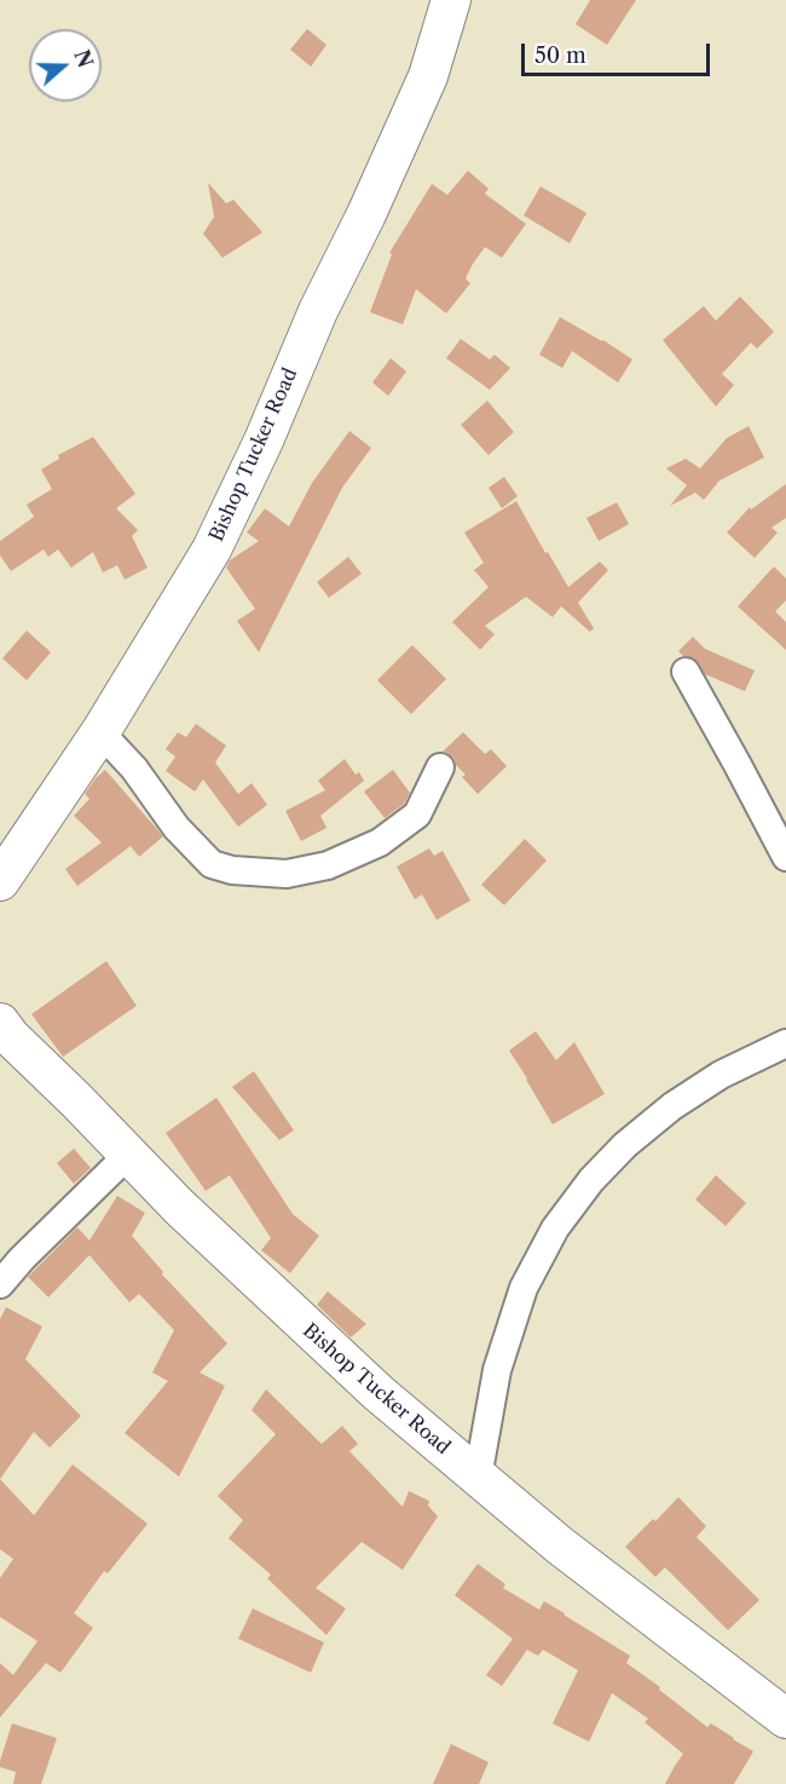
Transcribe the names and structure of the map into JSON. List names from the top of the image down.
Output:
{
  "streets": {
    "main road": ["Bishop Tucker Road"]
  },
  "scale_bar": "50 m",
  "north": "right"
}
